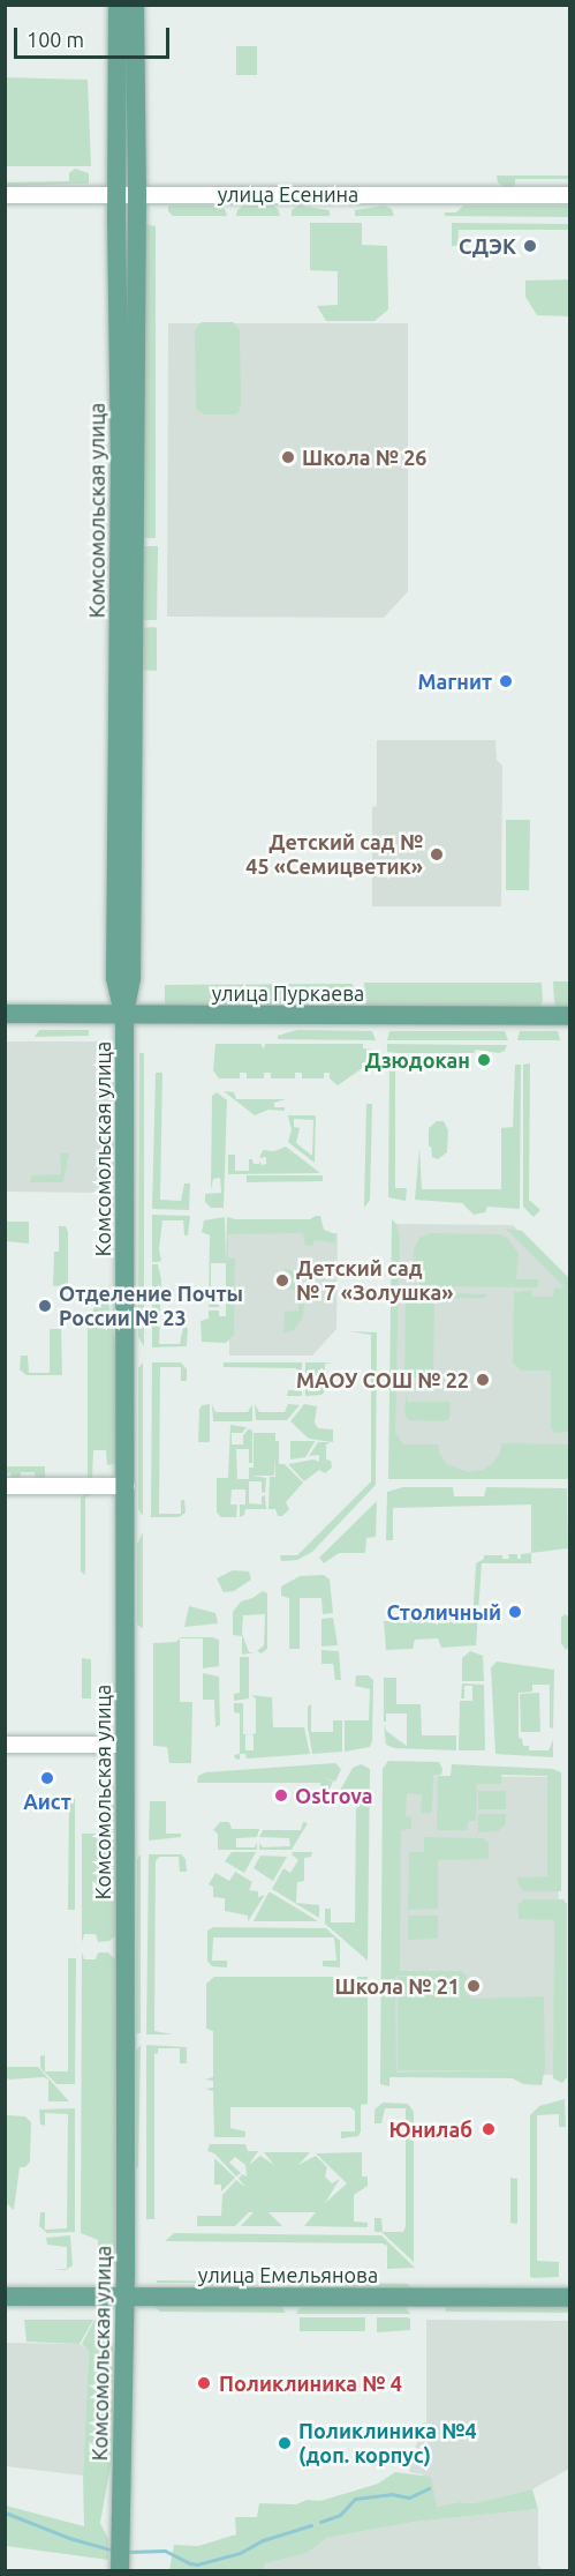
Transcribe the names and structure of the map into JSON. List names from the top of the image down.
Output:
{
  "streets": {
    "main road": ["Комсомольская улица", "улица Пуркаева", "улица Емельянова"],
    "street": ["улица Есенина"]
  },
  "crossings": [
    ["улица Есенина", "Комсомольская улица"],
    ["Комсомольская улица", "улица Пуркаева"],
    ["Комсомольская улица", "улица Емельянова"]
  ],
  "places": [
    "СДЭК",
    "Школа № 26",
    "Магнит",
    "Детский сад № 45 «Семицветик»",
    "Дзюдокан",
    "Детский сад № 7 «Золушка»",
    "Отделение Почты России № 23",
    "МАОУ СОШ № 22",
    "Столичный",
    "Аист",
    "Ostrova",
    "Школа № 21",
    "Юнилаб",
    "Поликлиника № 4",
    "Поликлиника №4 (доп. корпус)"
  ],
  "scale_bar": "100 m"
}
